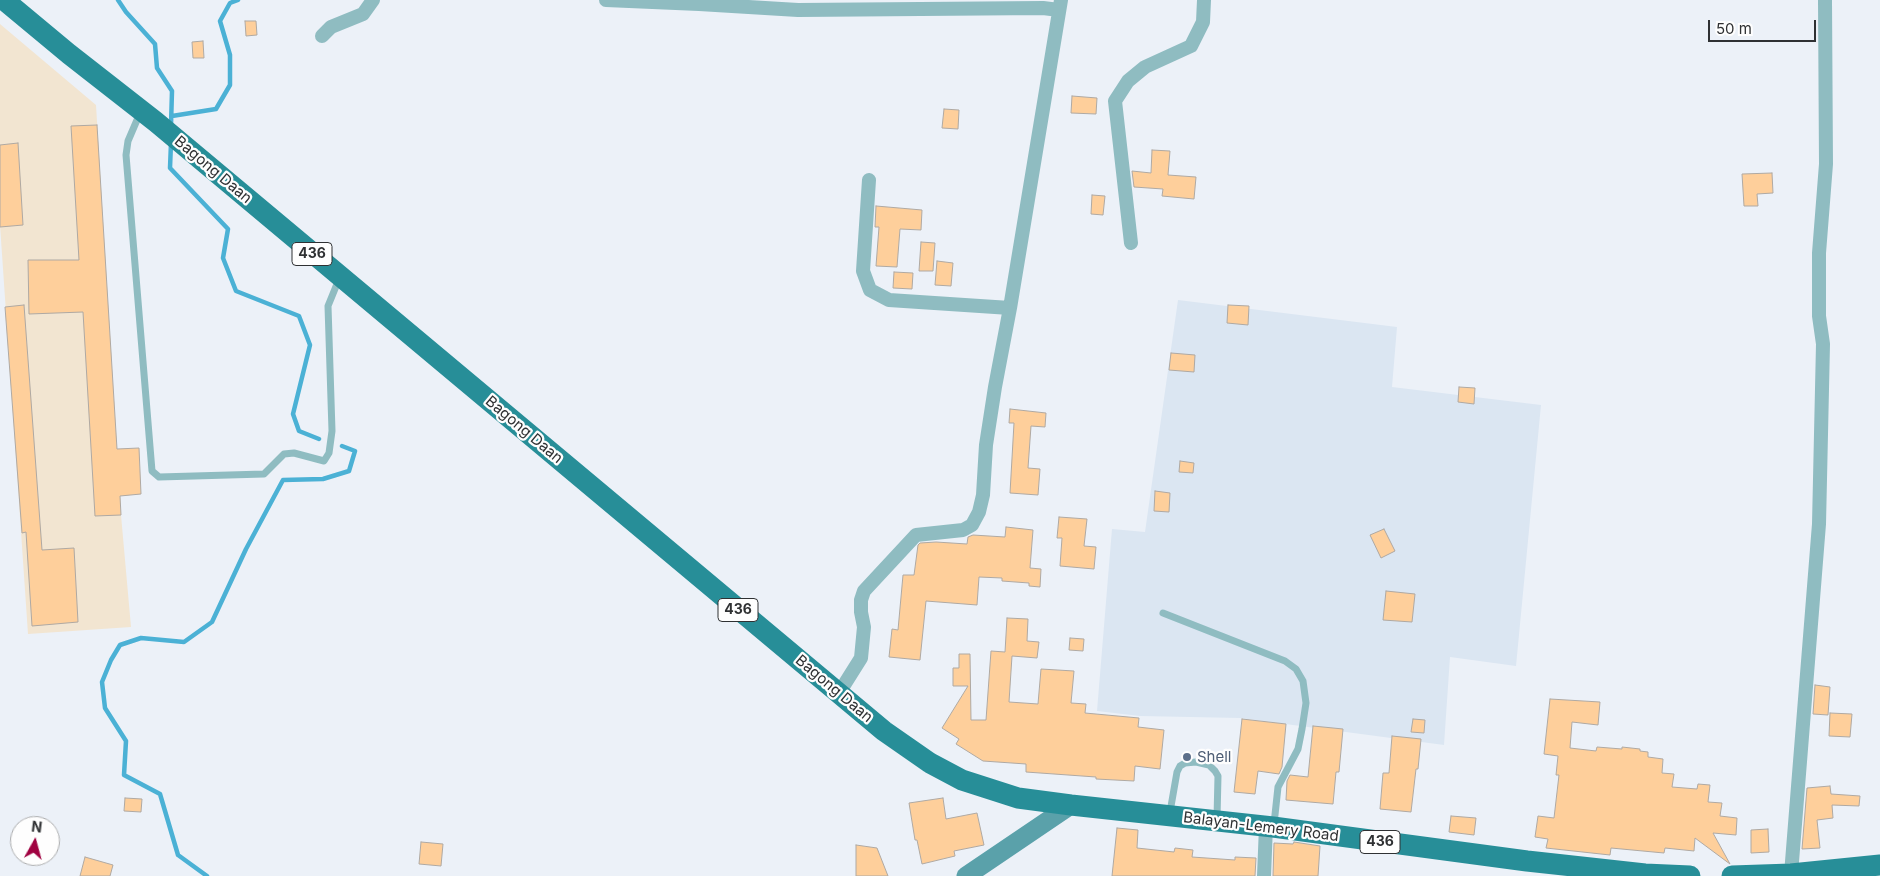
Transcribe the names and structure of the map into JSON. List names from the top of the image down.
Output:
{
  "streets": {
    "main road": ["Bagong Daan", "436", "Balayan-Lemery Road"]
  },
  "crossings": [
    ["Bagong Daan", "Balayan-Lemery Road"]
  ],
  "places": ["Shell"],
  "scale_bar": "50 m",
  "north": "top"
}
